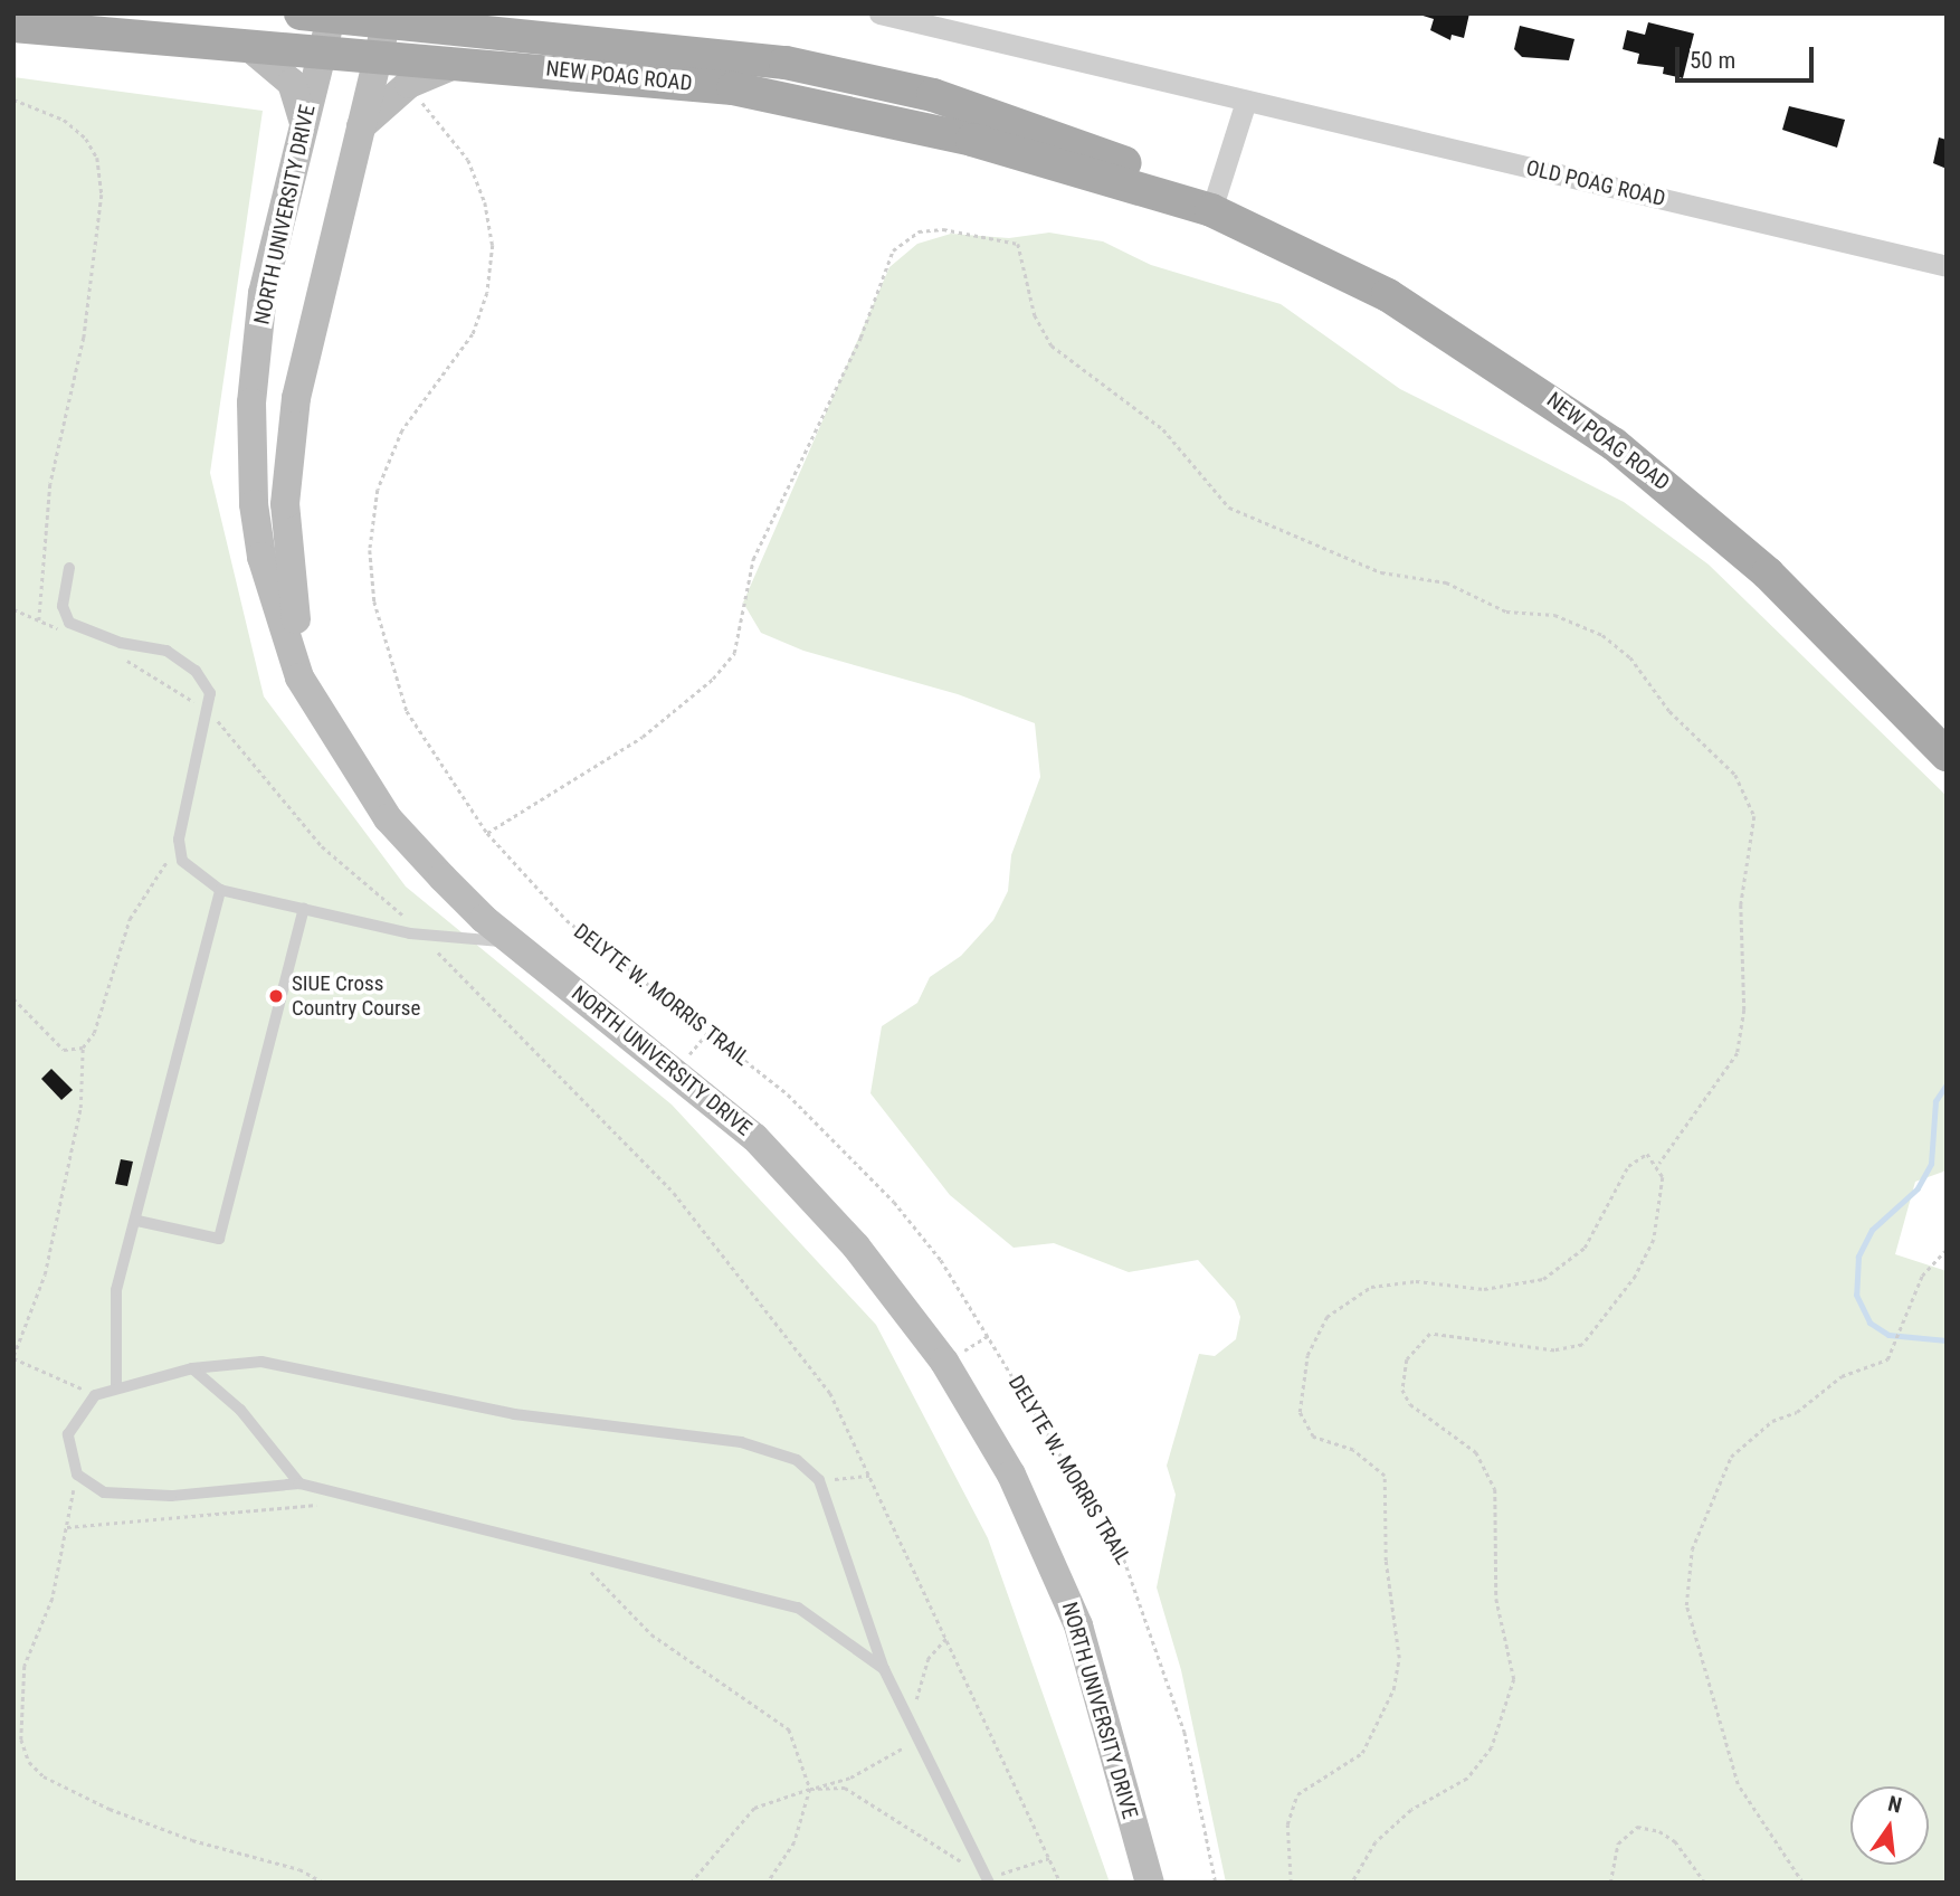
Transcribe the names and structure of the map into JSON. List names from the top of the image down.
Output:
{
  "streets": {
    "main road": ["NEW POAG ROAD", "NORTH UNIVERSITY DRIVE"],
    "street": ["OLD POAG ROAD"],
    "path": ["DELYTE W. MORRIS TRAIL"]
  },
  "crossings": [
    ["NEW POAG ROAD", "NORTH UNIVERSITY DRIVE"]
  ],
  "places": ["SIUE Cross Country Course"],
  "scale_bar": "50 m",
  "north": "top"
}
